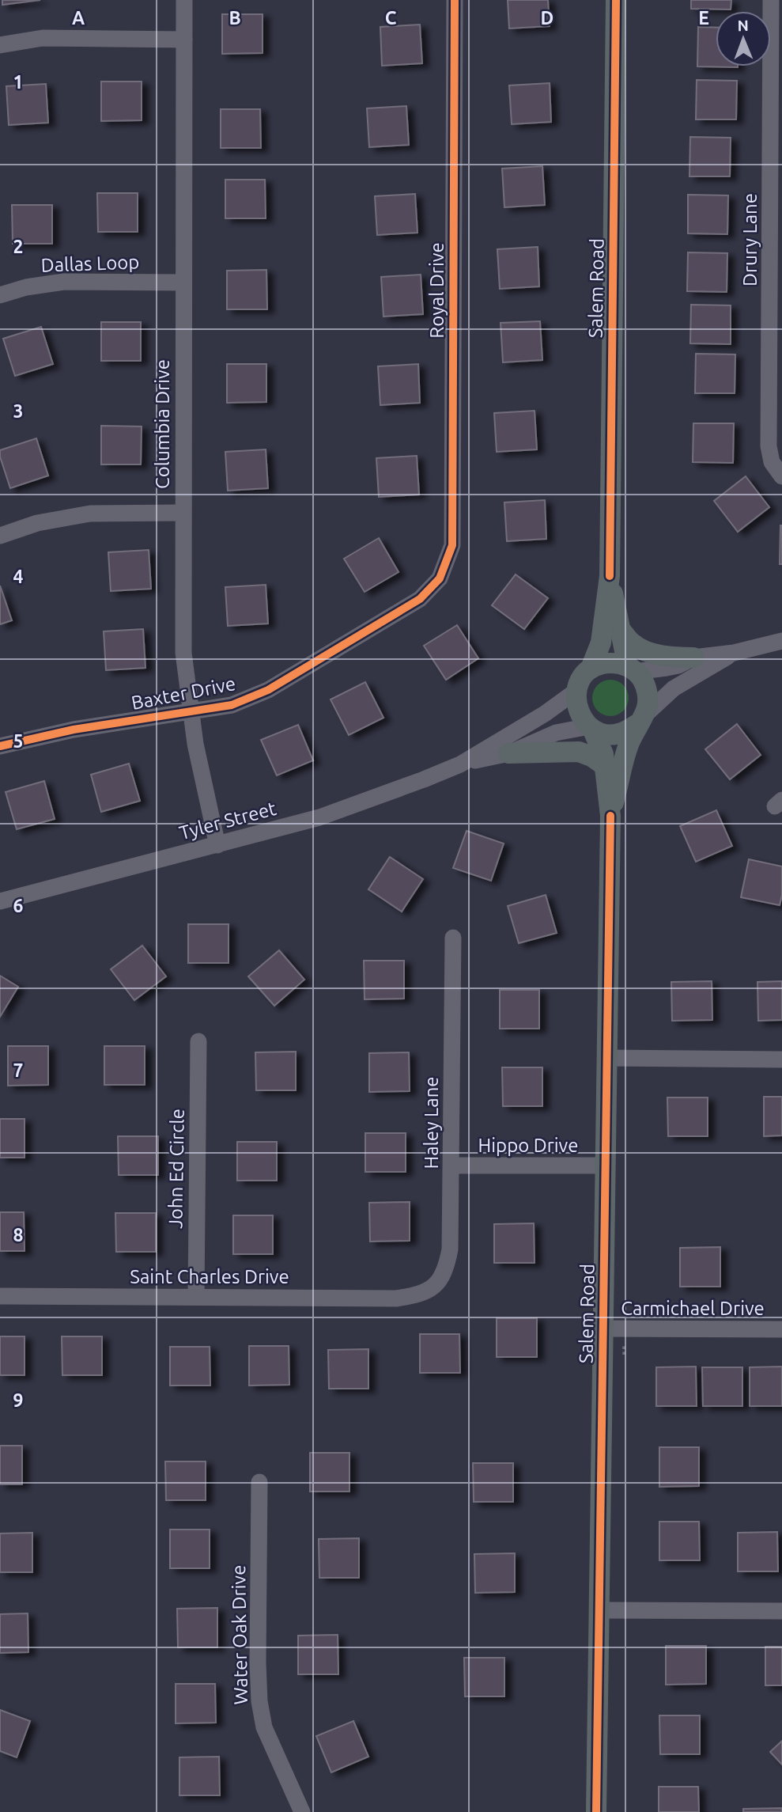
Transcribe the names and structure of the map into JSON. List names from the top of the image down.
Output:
{
  "streets": {
    "main road": ["Salem Road"],
    "street": [
      "Drury Lane",
      "Dallas Loop",
      "Royal Drive",
      "Columbia Drive",
      "Baxter Drive",
      "Tyler Street",
      "Haley Lane",
      "Hippo Drive",
      "John Ed Circle",
      "Saint Charles Drive",
      "Carmichael Drive",
      "Water Oak Drive"
    ]
  },
  "crossings": [
    ["Dallas Loop", "Columbia Drive"],
    ["Salem Road", "Tyler Street"],
    ["Salem Road", "Hippo Drive"],
    ["Salem Road", "Carmichael Drive"],
    ["Royal Drive", "Baxter Drive"],
    ["Columbia Drive", "Baxter Drive"],
    ["Columbia Drive", "Tyler Street"],
    ["Haley Lane", "Hippo Drive"],
    ["Haley Lane", "Saint Charles Drive"],
    ["John Ed Circle", "Saint Charles Drive"]
  ],
  "north": "top",
  "grid": {
    "columns": [
      "A",
      "B",
      "C",
      "D",
      "E"
    ],
    "rows": [
      "1",
      "2",
      "3",
      "4",
      "5",
      "6",
      "7",
      "8",
      "9"
    ]
  }
}
